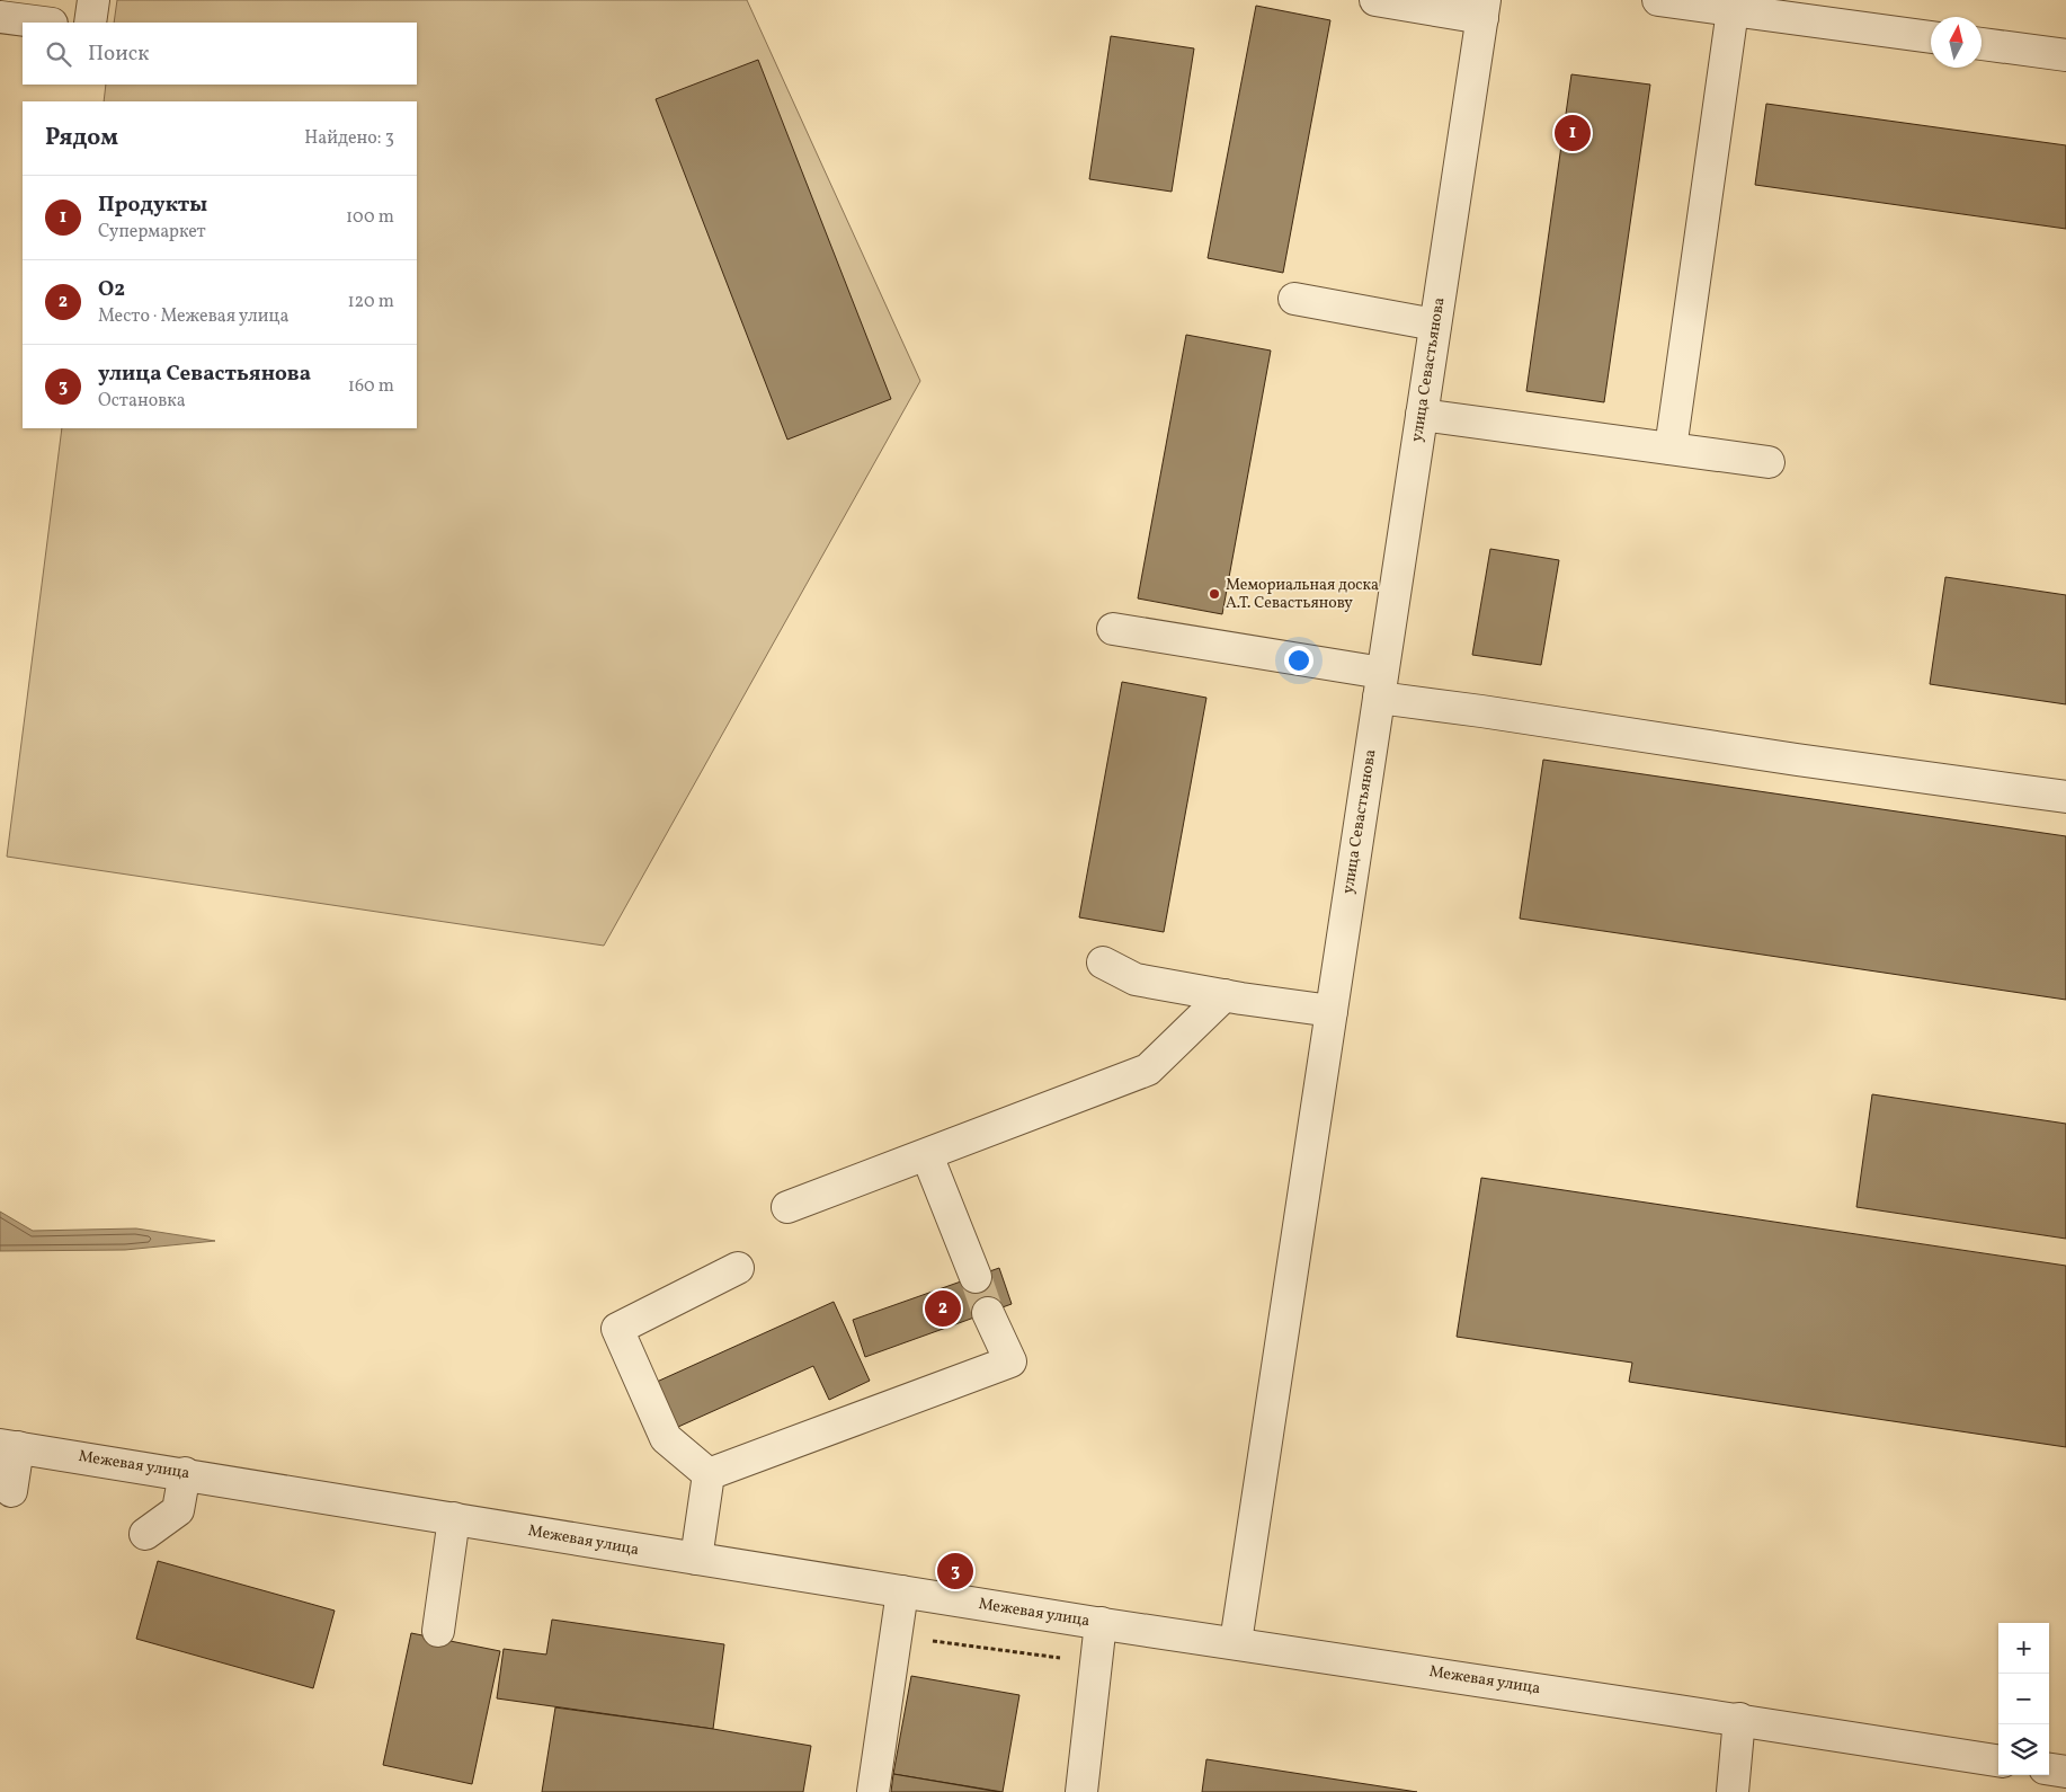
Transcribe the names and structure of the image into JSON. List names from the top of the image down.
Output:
{
  "streets": {
    "street": ["улица Севастьянова", "Межевая улица"]
  },
  "crossings": [
    ["улица Севастьянова", "Межевая улица"]
  ],
  "places": ["Мемориальная доска А.Т. Севастьянову"],
  "north": "top",
  "page": {
    "search": "Поиск",
    "heading": ["Рядом", "Найдено: 3"],
    "pins": ["1", "2", "3"],
    "list": [
      {
        "mark": "1",
        "name": "Продукты",
        "note": "Супермаркет",
        "value": "100 m"
      },
      {
        "mark": "2",
        "name": "O2",
        "note": "Место · Межевая улица",
        "value": "120 m"
      },
      {
        "mark": "3",
        "name": "улица Севастьянова",
        "note": "Остановка",
        "value": "160 m"
      }
    ],
    "map_buttons": ["+", "−"]
  }
}
